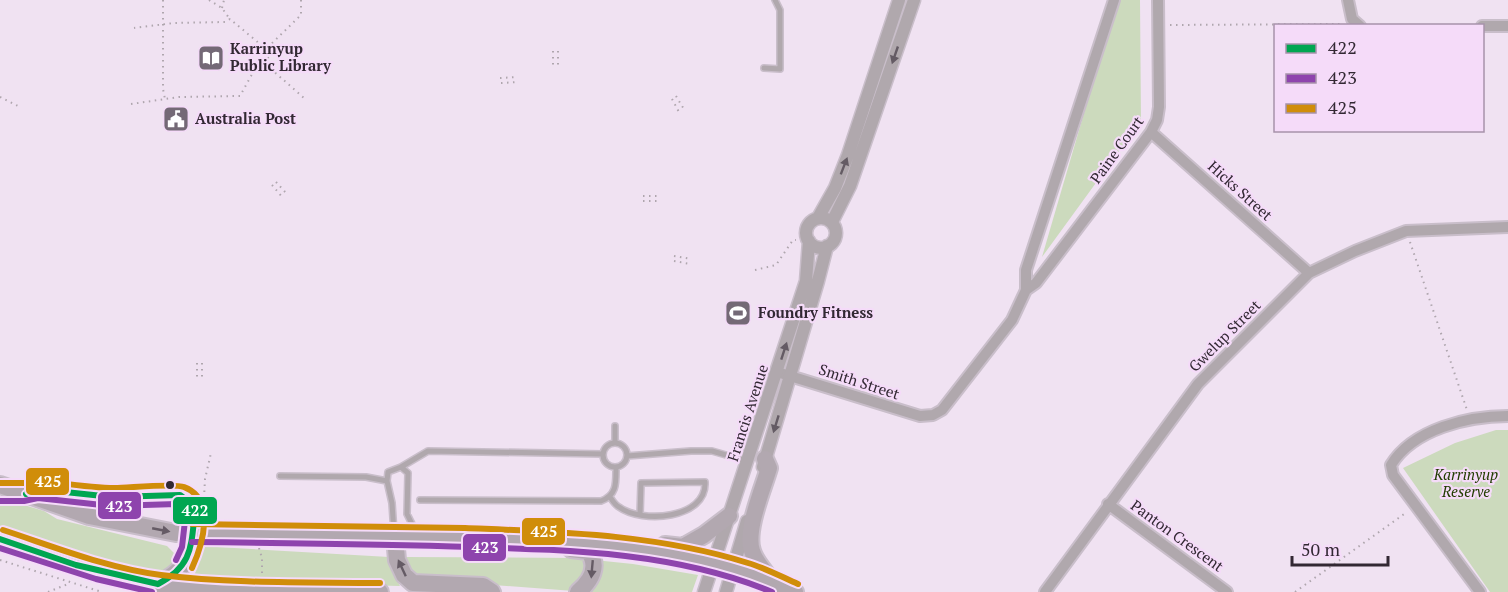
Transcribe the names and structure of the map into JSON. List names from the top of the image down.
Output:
{
  "streets": {
    "street": [
      "Paine Court",
      "Hicks Street",
      "Gwelup Street",
      "Smith Street",
      "Francis Avenue",
      "Panton Crescent"
    ]
  },
  "crossings": [
    ["Paine Court", "Hicks Street"],
    ["Paine Court", "Smith Street"],
    ["Hicks Street", "Gwelup Street"],
    ["Gwelup Street", "Panton Crescent"],
    ["Smith Street", "Francis Avenue"]
  ],
  "parks": ["Karrinyup Reserve"],
  "places": {
    "library": ["Karrinyup Public Library"],
    "public building": ["Australia Post"],
    "sports": ["Foundry Fitness"]
  },
  "lines": ["transit line 425", "transit line 422", "transit line 423"],
  "legend": ["422", "423", "425"],
  "scale_bar": "50 m"
}
